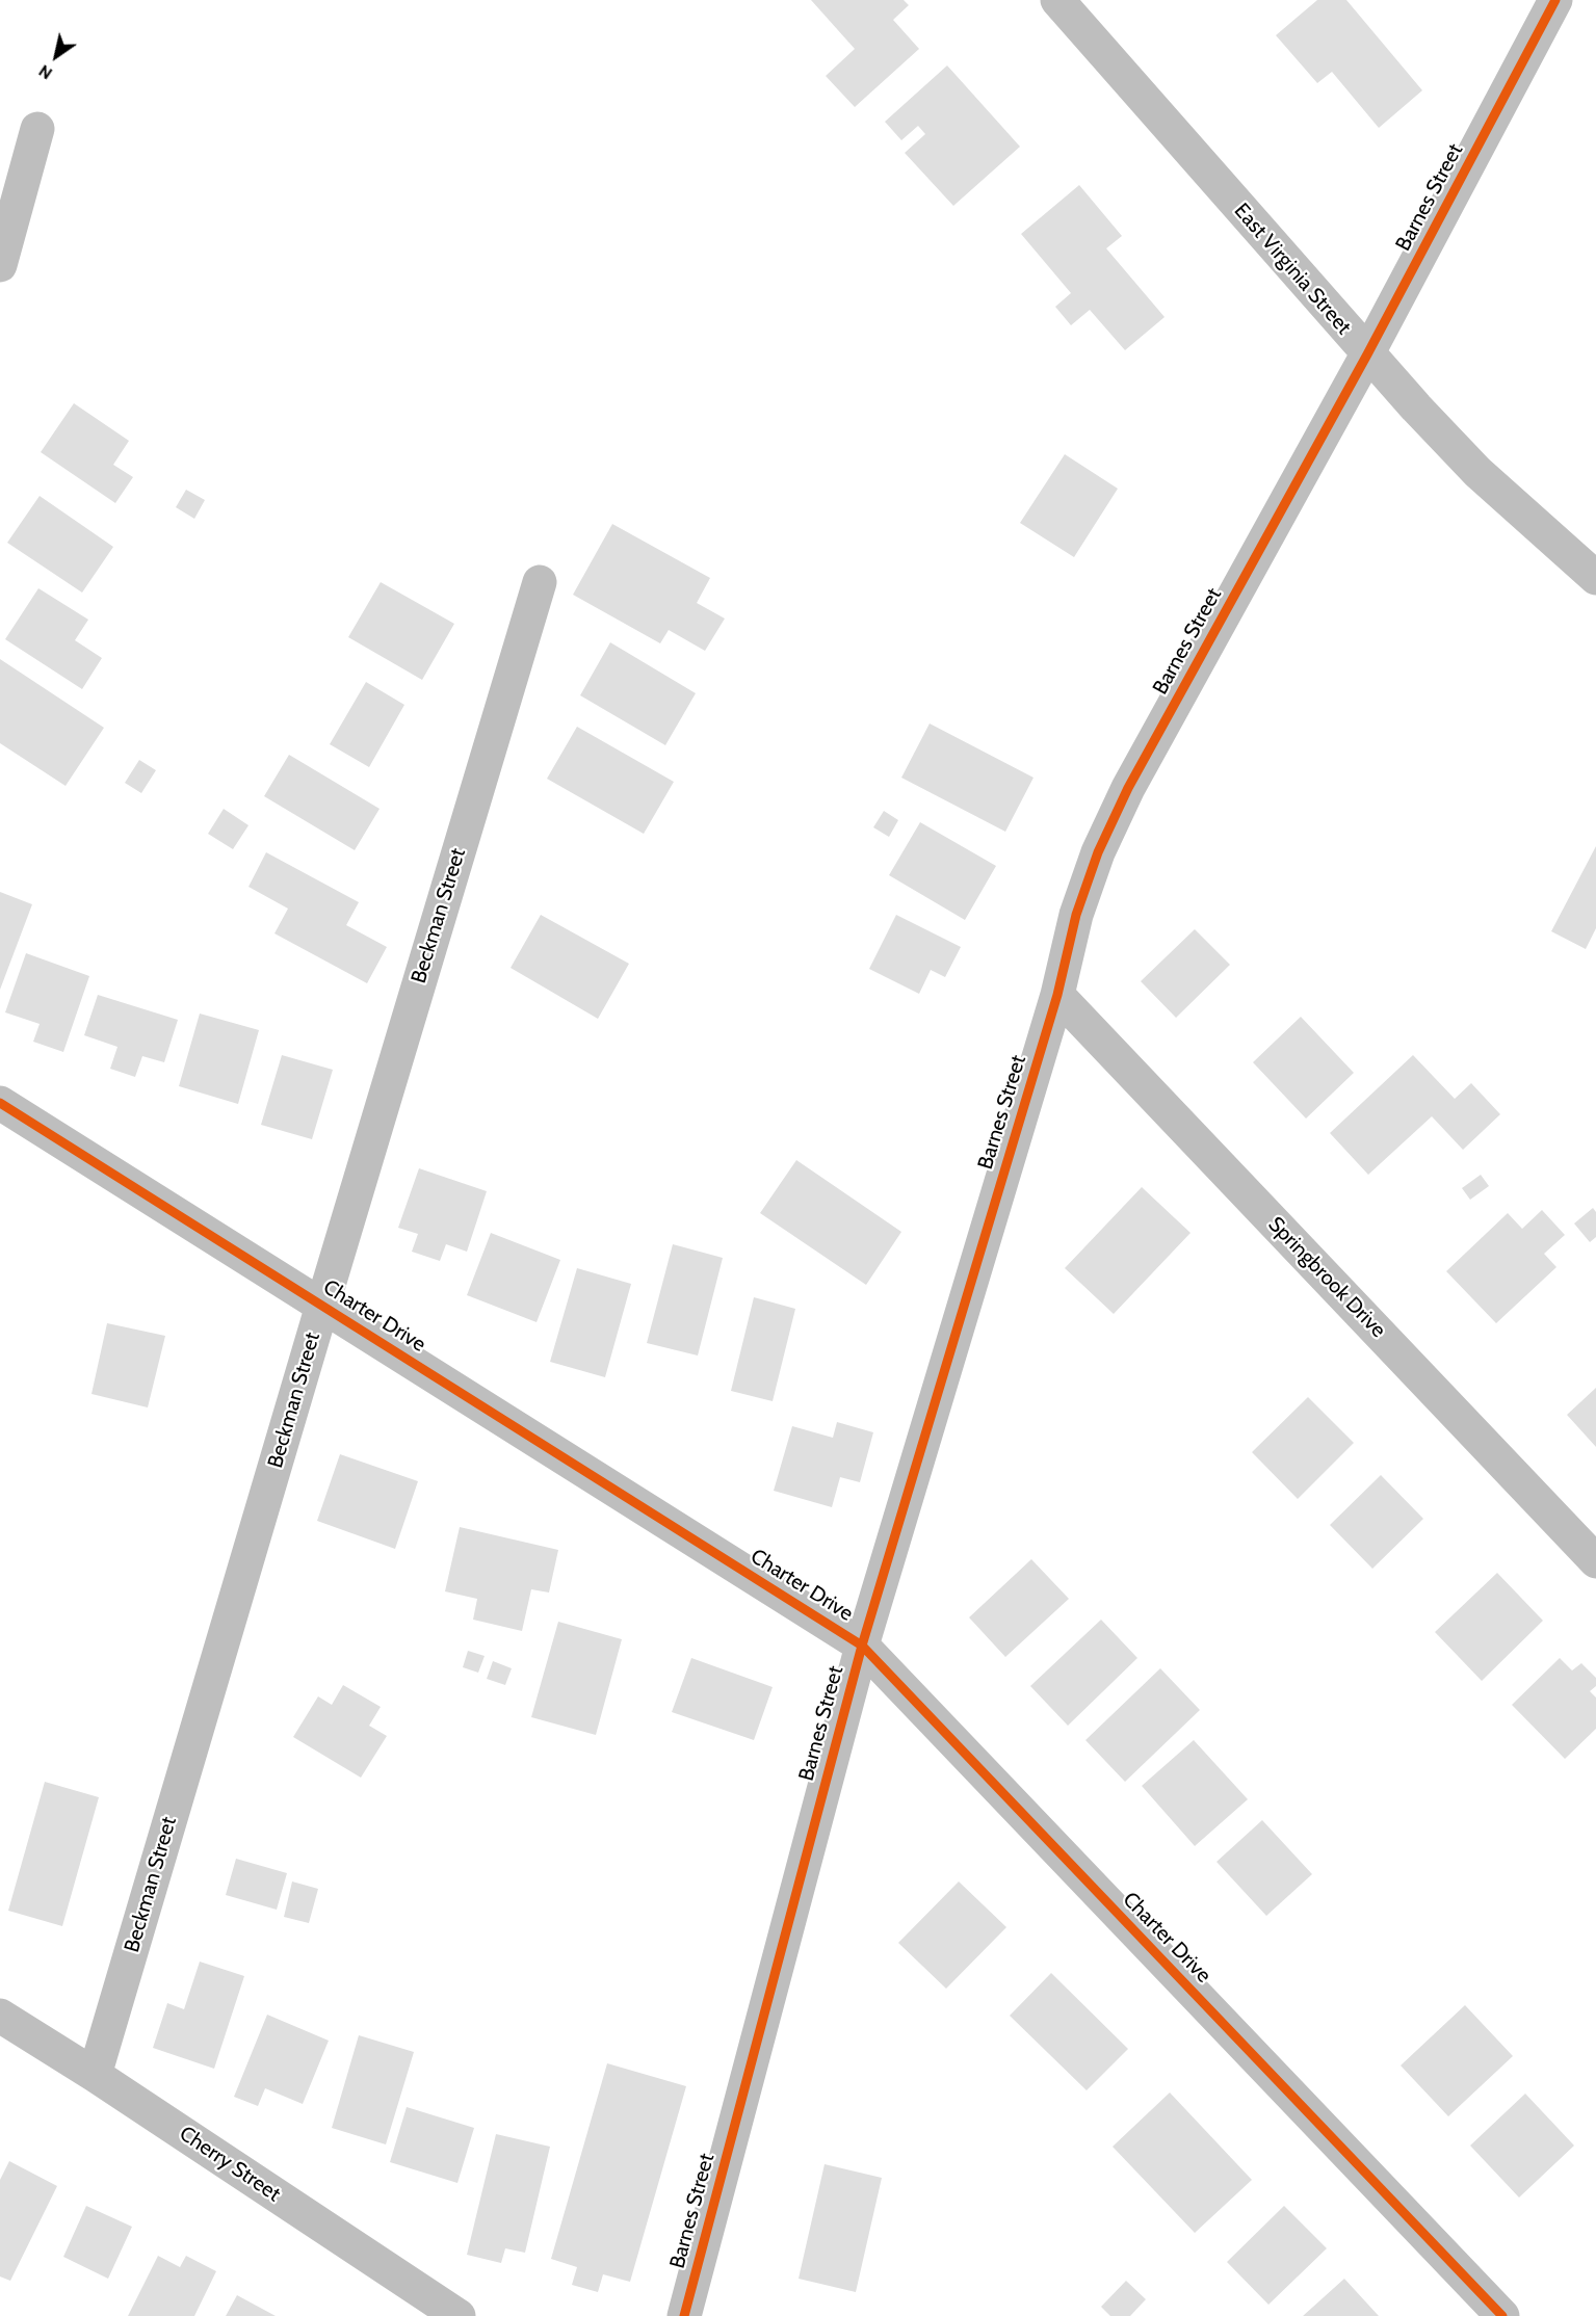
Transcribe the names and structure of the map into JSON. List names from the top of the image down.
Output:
{
  "streets": {
    "street": [
      "Barnes Street",
      "East Virginia Street",
      "Beckman Street",
      "Springbrook Drive",
      "Charter Drive",
      "Cherry Street"
    ]
  },
  "crossings": [
    ["Barnes Street", "East Virginia Street"],
    ["Barnes Street", "Springbrook Drive"],
    ["Barnes Street", "Charter Drive"],
    ["Beckman Street", "Charter Drive"],
    ["Beckman Street", "Cherry Street"]
  ],
  "north": "bottom left"
}
